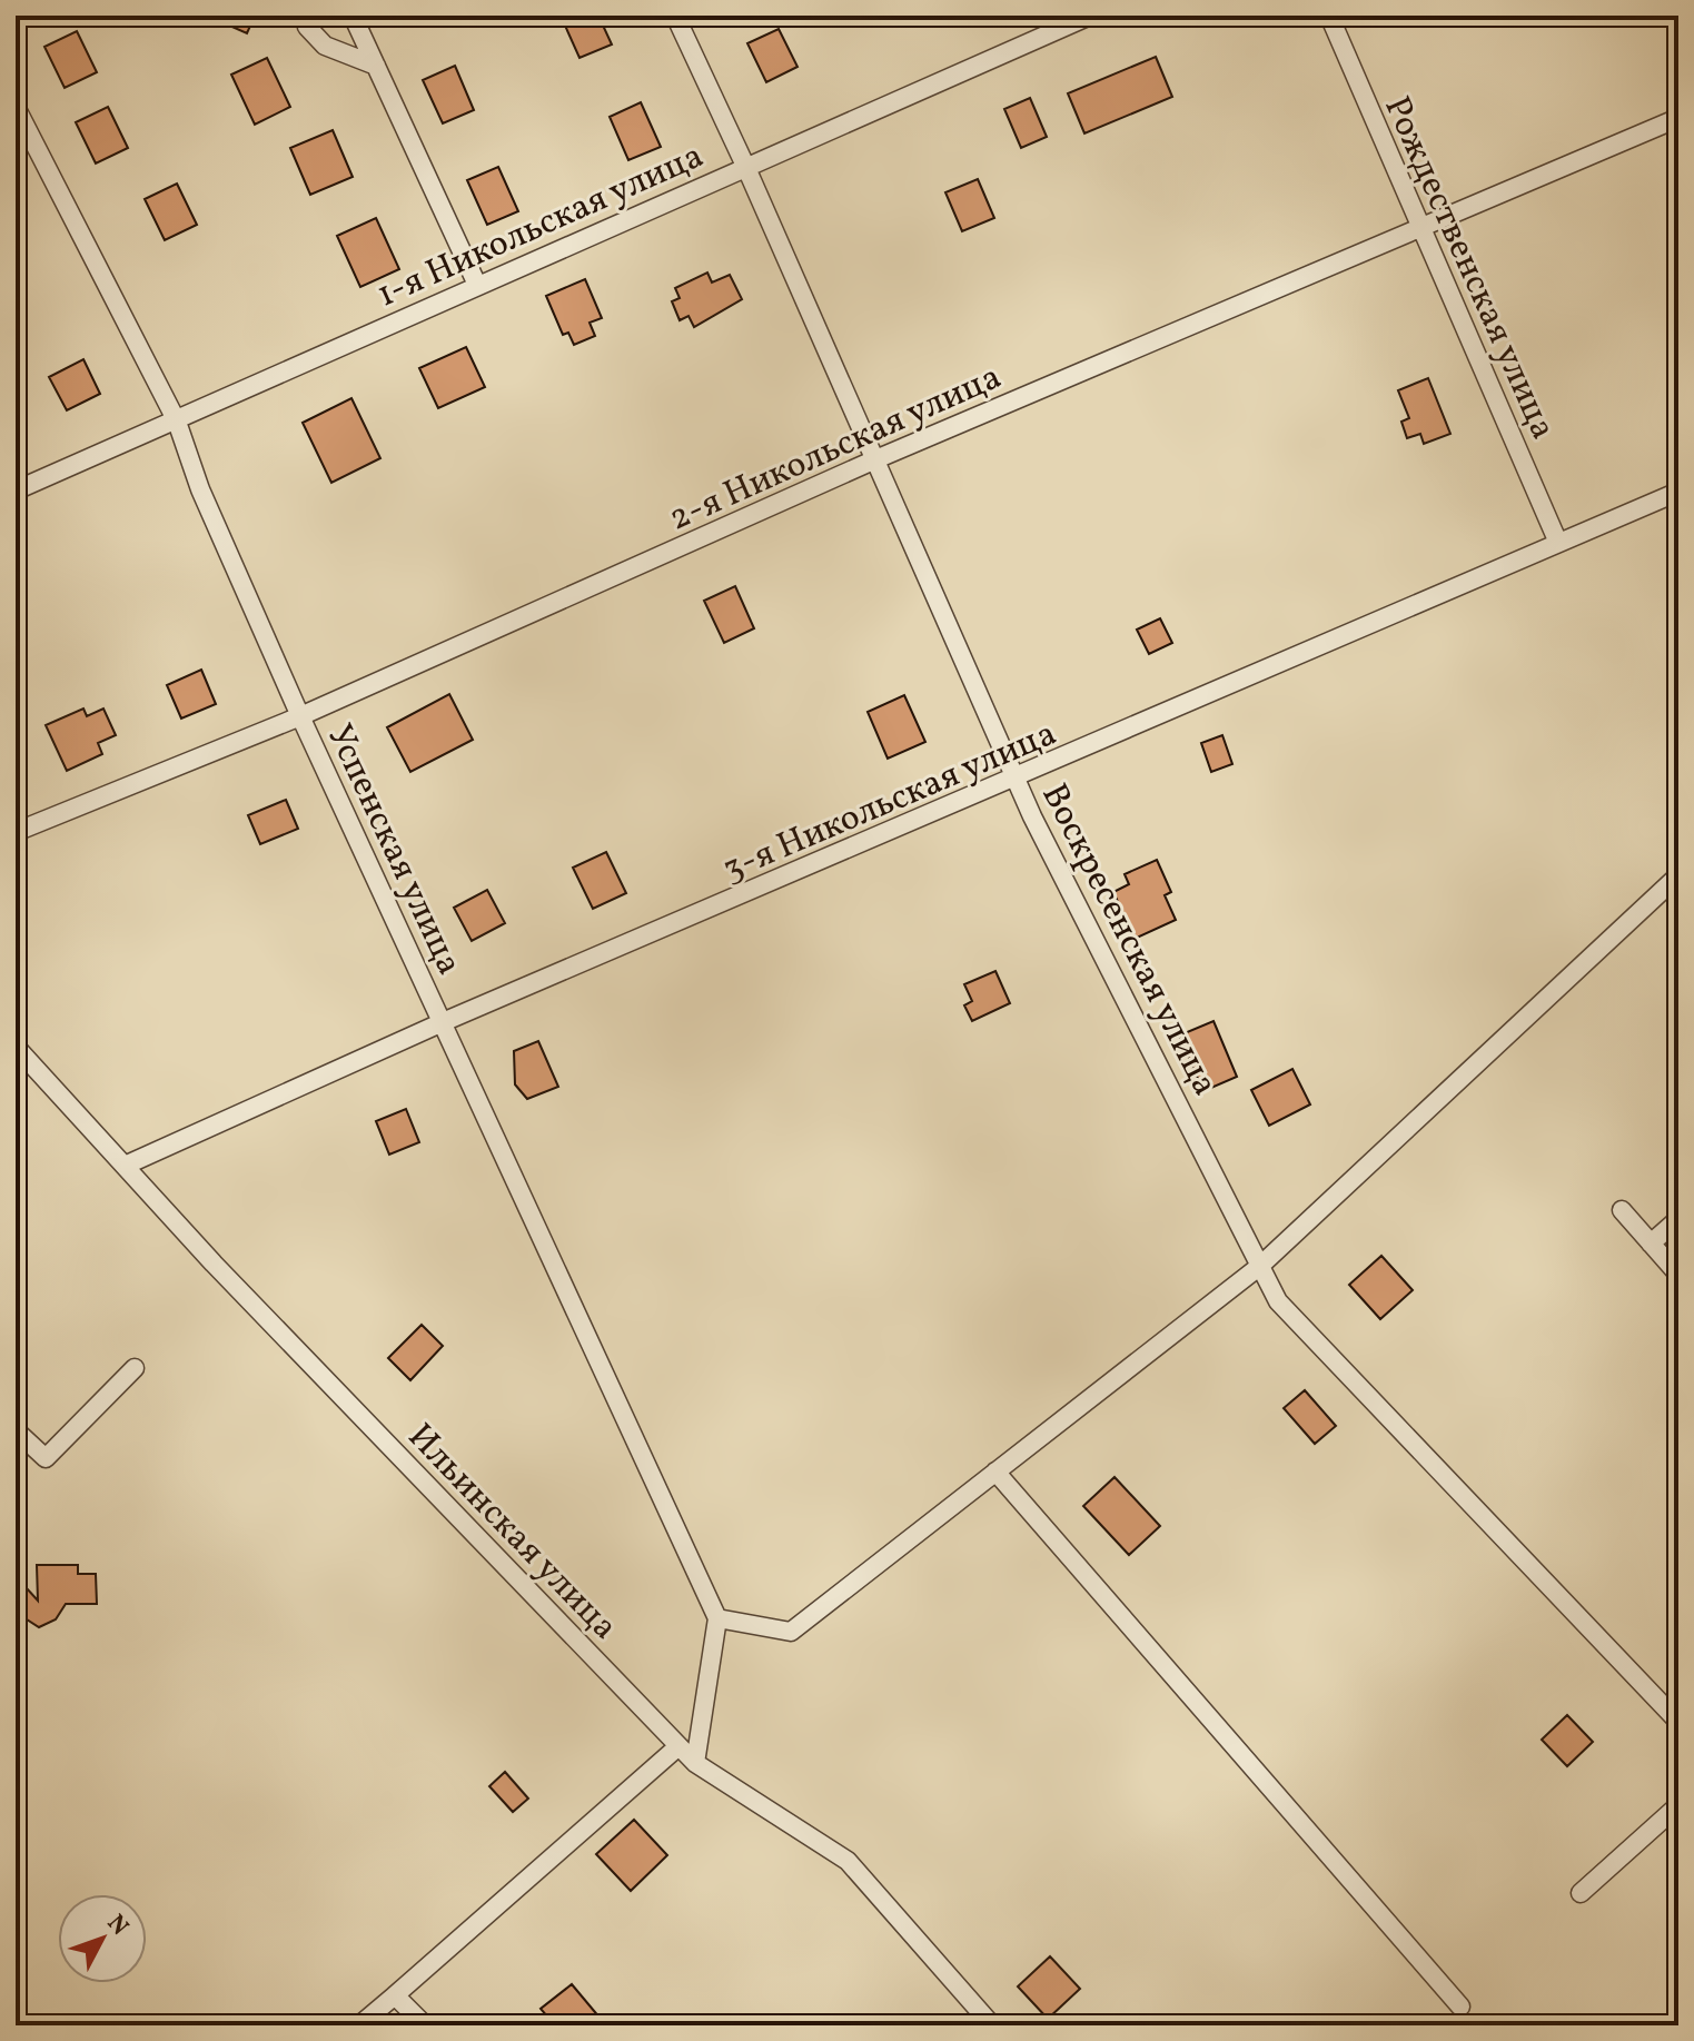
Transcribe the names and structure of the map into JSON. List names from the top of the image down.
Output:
{
  "streets": {
    "street": [
      "1-я Никольская улица",
      "Рождественская улица",
      "2-я Никольская улица",
      "3-я Никольская улица",
      "Успенская улица",
      "Воскресенская улица",
      "Ильинская улица"
    ]
  },
  "crossings": [
    ["1-я Никольская улица", "Успенская улица"],
    ["1-я Никольская улица", "Воскресенская улица"],
    ["Рождественская улица", "2-я Никольская улица"],
    ["Рождественская улица", "3-я Никольская улица"],
    ["2-я Никольская улица", "Успенская улица"],
    ["2-я Никольская улица", "Воскресенская улица"],
    ["3-я Никольская улица", "Успенская улица"],
    ["3-я Никольская улица", "Воскресенская улица"],
    ["3-я Никольская улица", "Ильинская улица"]
  ],
  "north": "top right"
}
